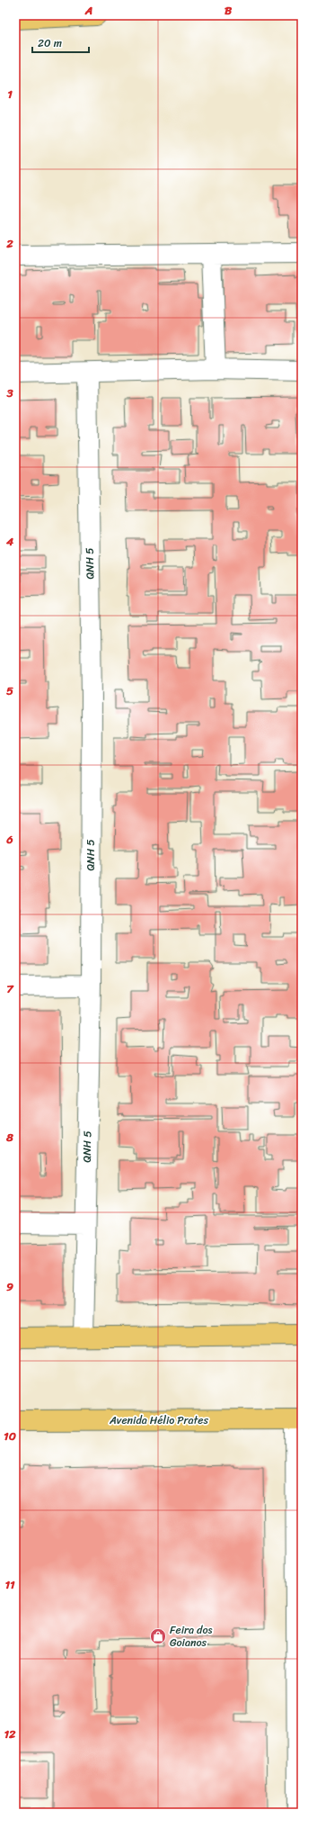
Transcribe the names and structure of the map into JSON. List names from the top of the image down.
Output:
{
  "streets": {
    "main road": ["Avenida Hélio Prates"],
    "street": ["QNH 5"]
  },
  "places": {
    "shop": ["Feira dos Goianos"]
  },
  "scale_bar": "20 m",
  "grid": {
    "columns": ["A", "B"],
    "rows": [
      "1",
      "2",
      "3",
      "4",
      "5",
      "6",
      "7",
      "8",
      "9",
      "10",
      "11",
      "12"
    ]
  }
}
